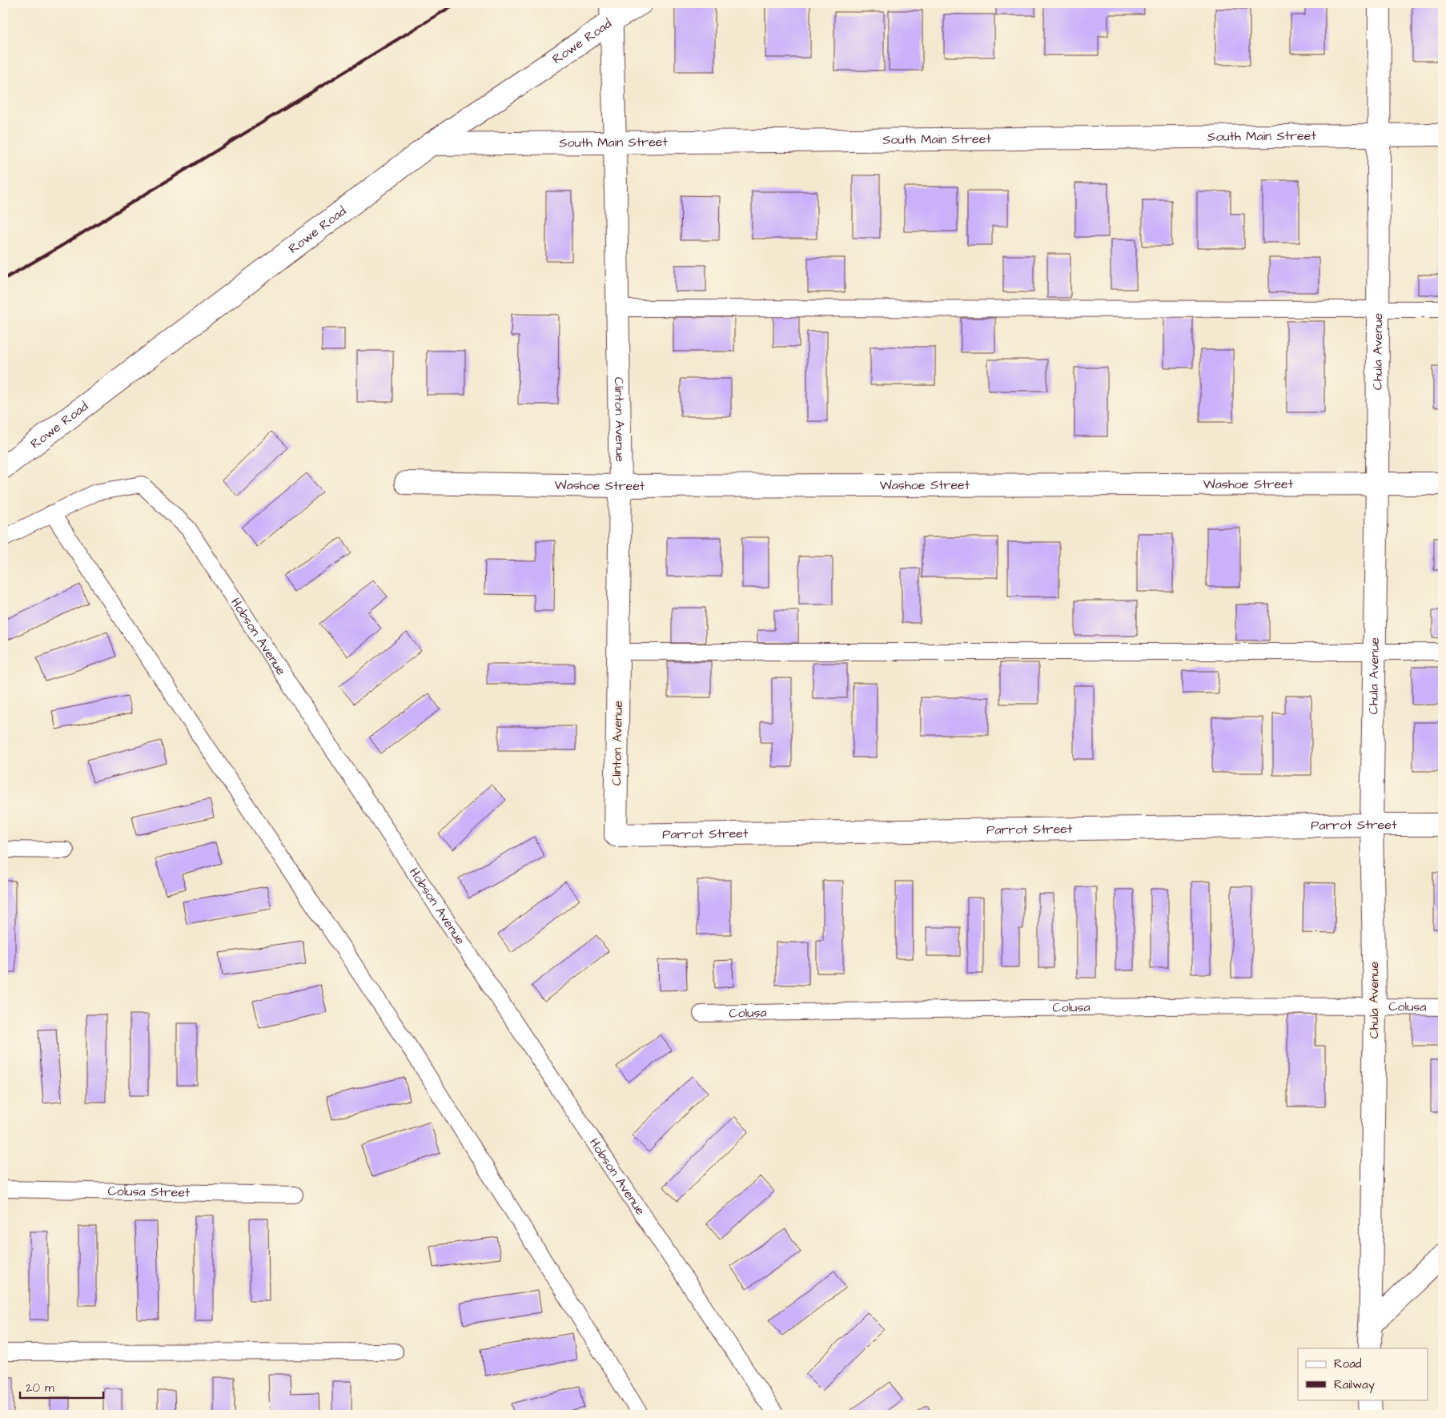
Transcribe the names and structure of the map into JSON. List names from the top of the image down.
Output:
{
  "streets": {
    "street": [
      "Rowe Road",
      "South Main Street",
      "Chula Avenue",
      "Clinton Avenue",
      "Washoe Street",
      "Parrot Street"
    ],
    "lane": ["Hobson Avenue", "Colusa", "Colusa Street"]
  },
  "crossings": [
    ["Rowe Road", "South Main Street"],
    ["Rowe Road", "Clinton Avenue"],
    ["South Main Street", "Chula Avenue"],
    ["South Main Street", "Clinton Avenue"],
    ["Chula Avenue", "Washoe Street"],
    ["Chula Avenue", "Parrot Street"],
    ["Chula Avenue", "Colusa"],
    ["Clinton Avenue", "Washoe Street"],
    ["Clinton Avenue", "Parrot Street"]
  ],
  "legend": ["Road", "Railway"],
  "scale_bar": "20 m"
}
